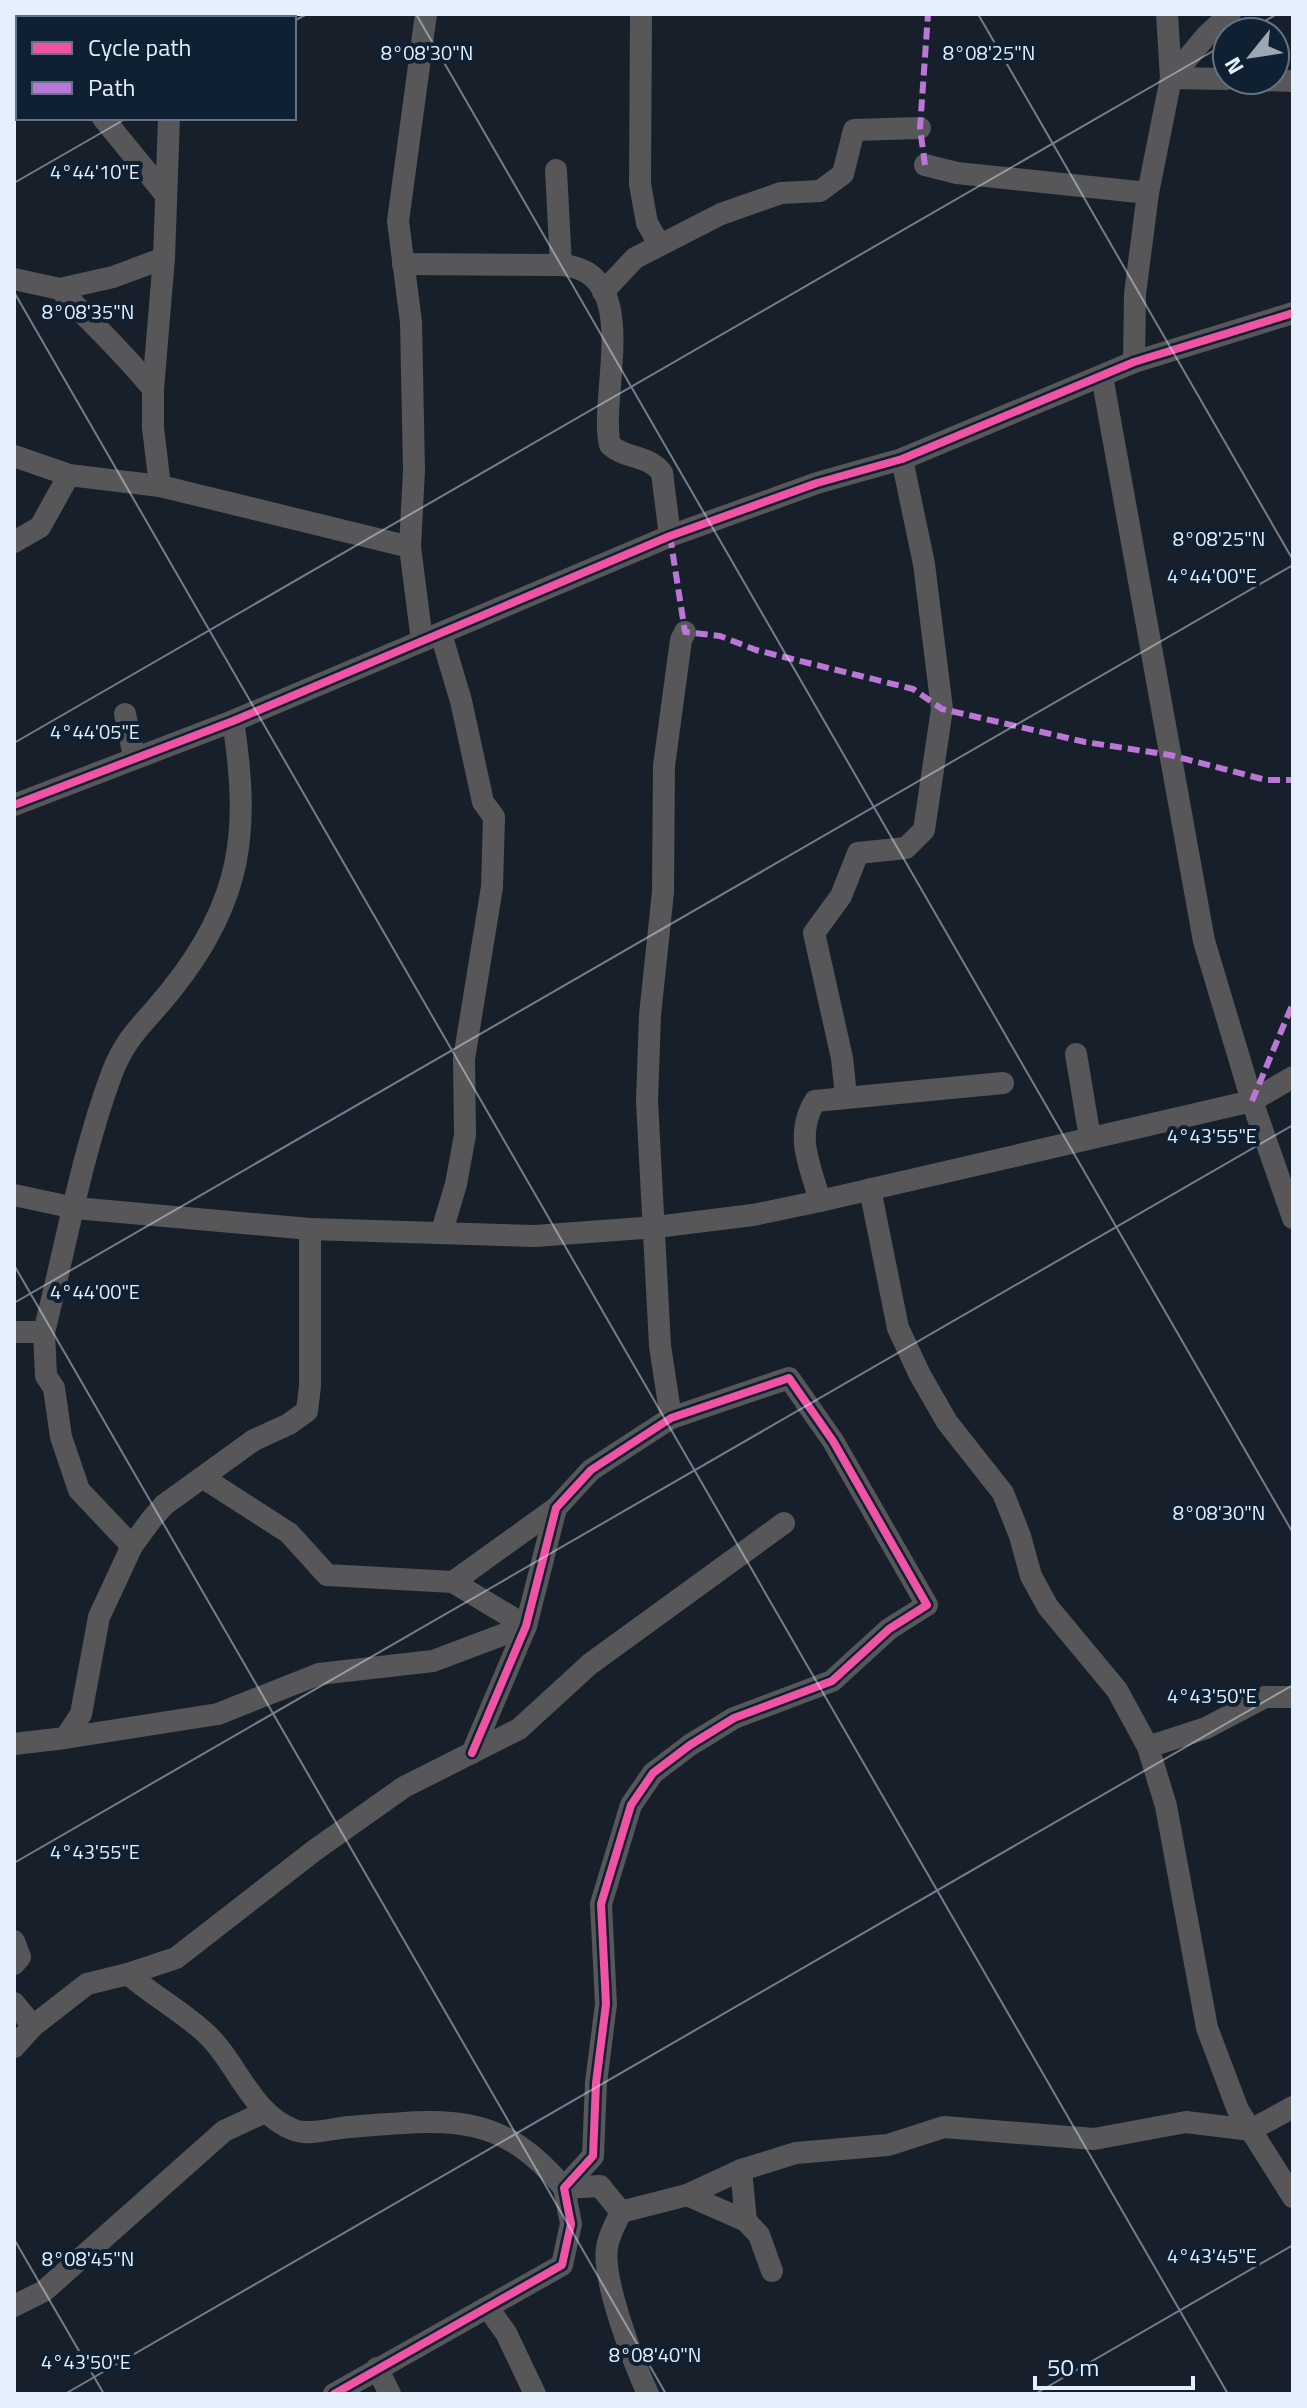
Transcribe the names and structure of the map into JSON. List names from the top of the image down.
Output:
{
  "legend": ["Cycle path", "Path"],
  "scale_bar": "50 m",
  "north": "bottom left",
  "coordinates": [
    "8°08'30\"N",
    "8°08'25\"N",
    "4°44'10\"E",
    "8°08'35\"N",
    "4°44'00\"E",
    "4°44'05\"E",
    "4°43'55\"E",
    "4°43'50\"E",
    "4°43'45\"E",
    "8°08'45\"N",
    "8°08'40\"N"
  ]
}
